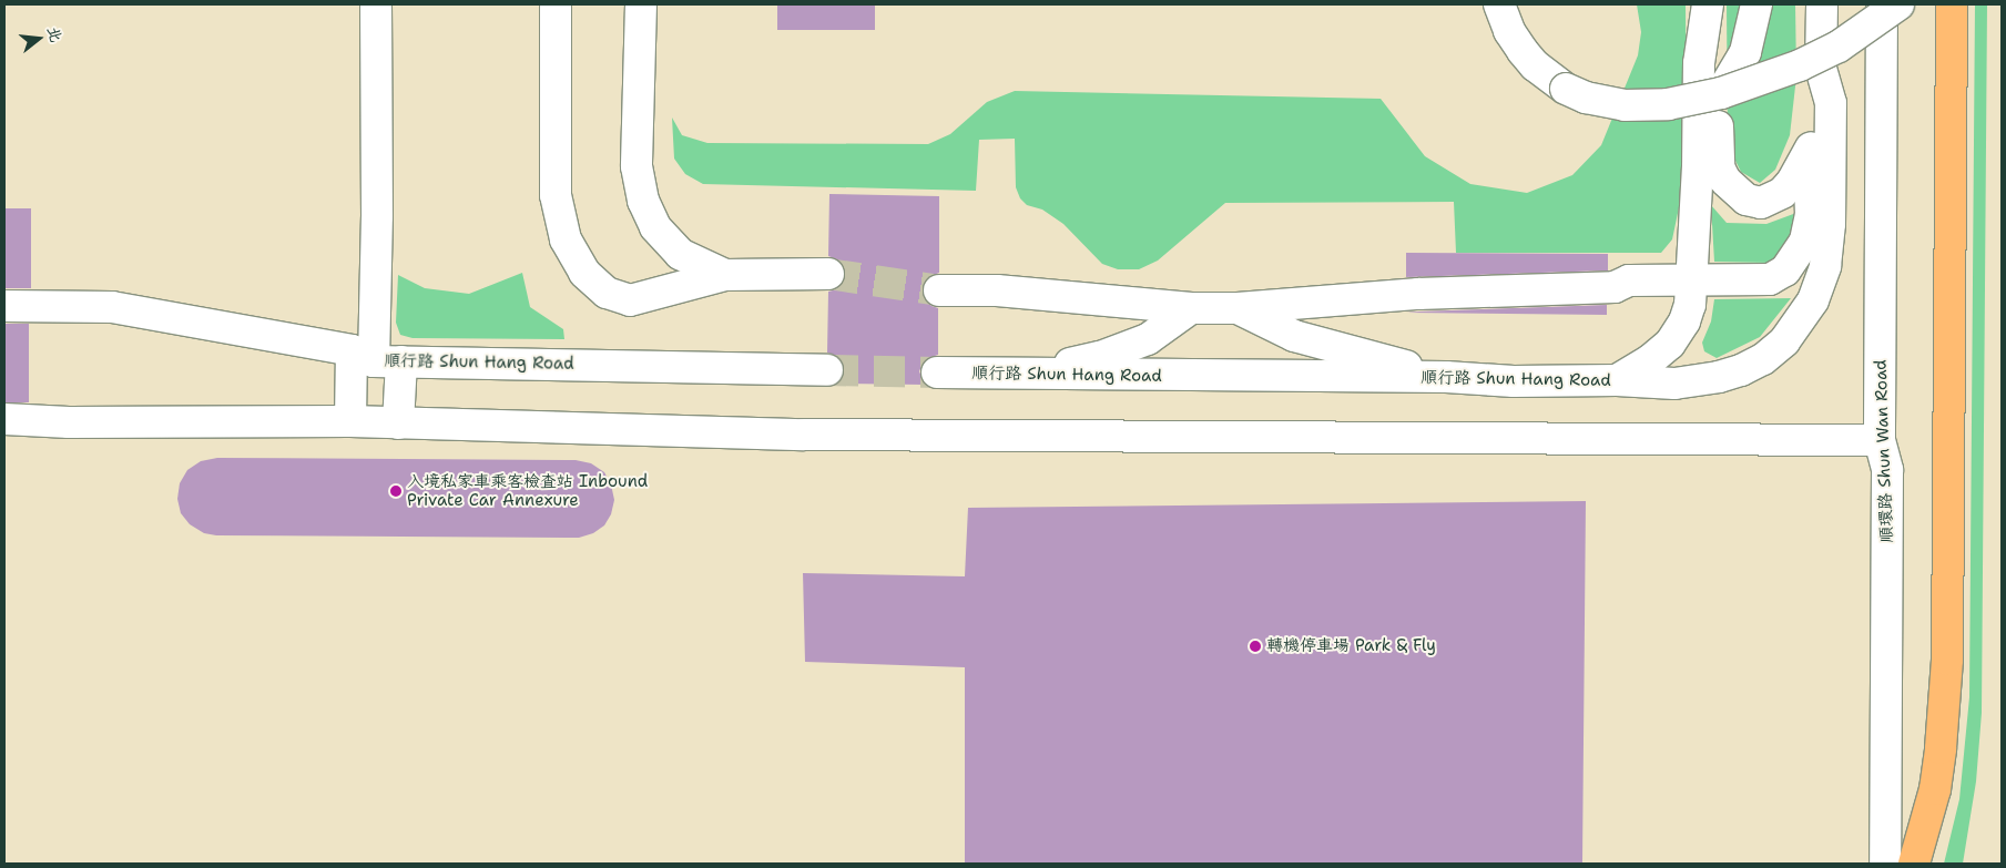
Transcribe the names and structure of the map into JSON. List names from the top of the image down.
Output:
{
  "streets": {
    "lane": ["順行路 Shun Hang Road", "順環路 Shun Wan Road"]
  },
  "places": ["入境私家車乘客檢查站 Inbound Private Car Annexure", "轉機停車場 Park & Fly"],
  "north": "right"
}
